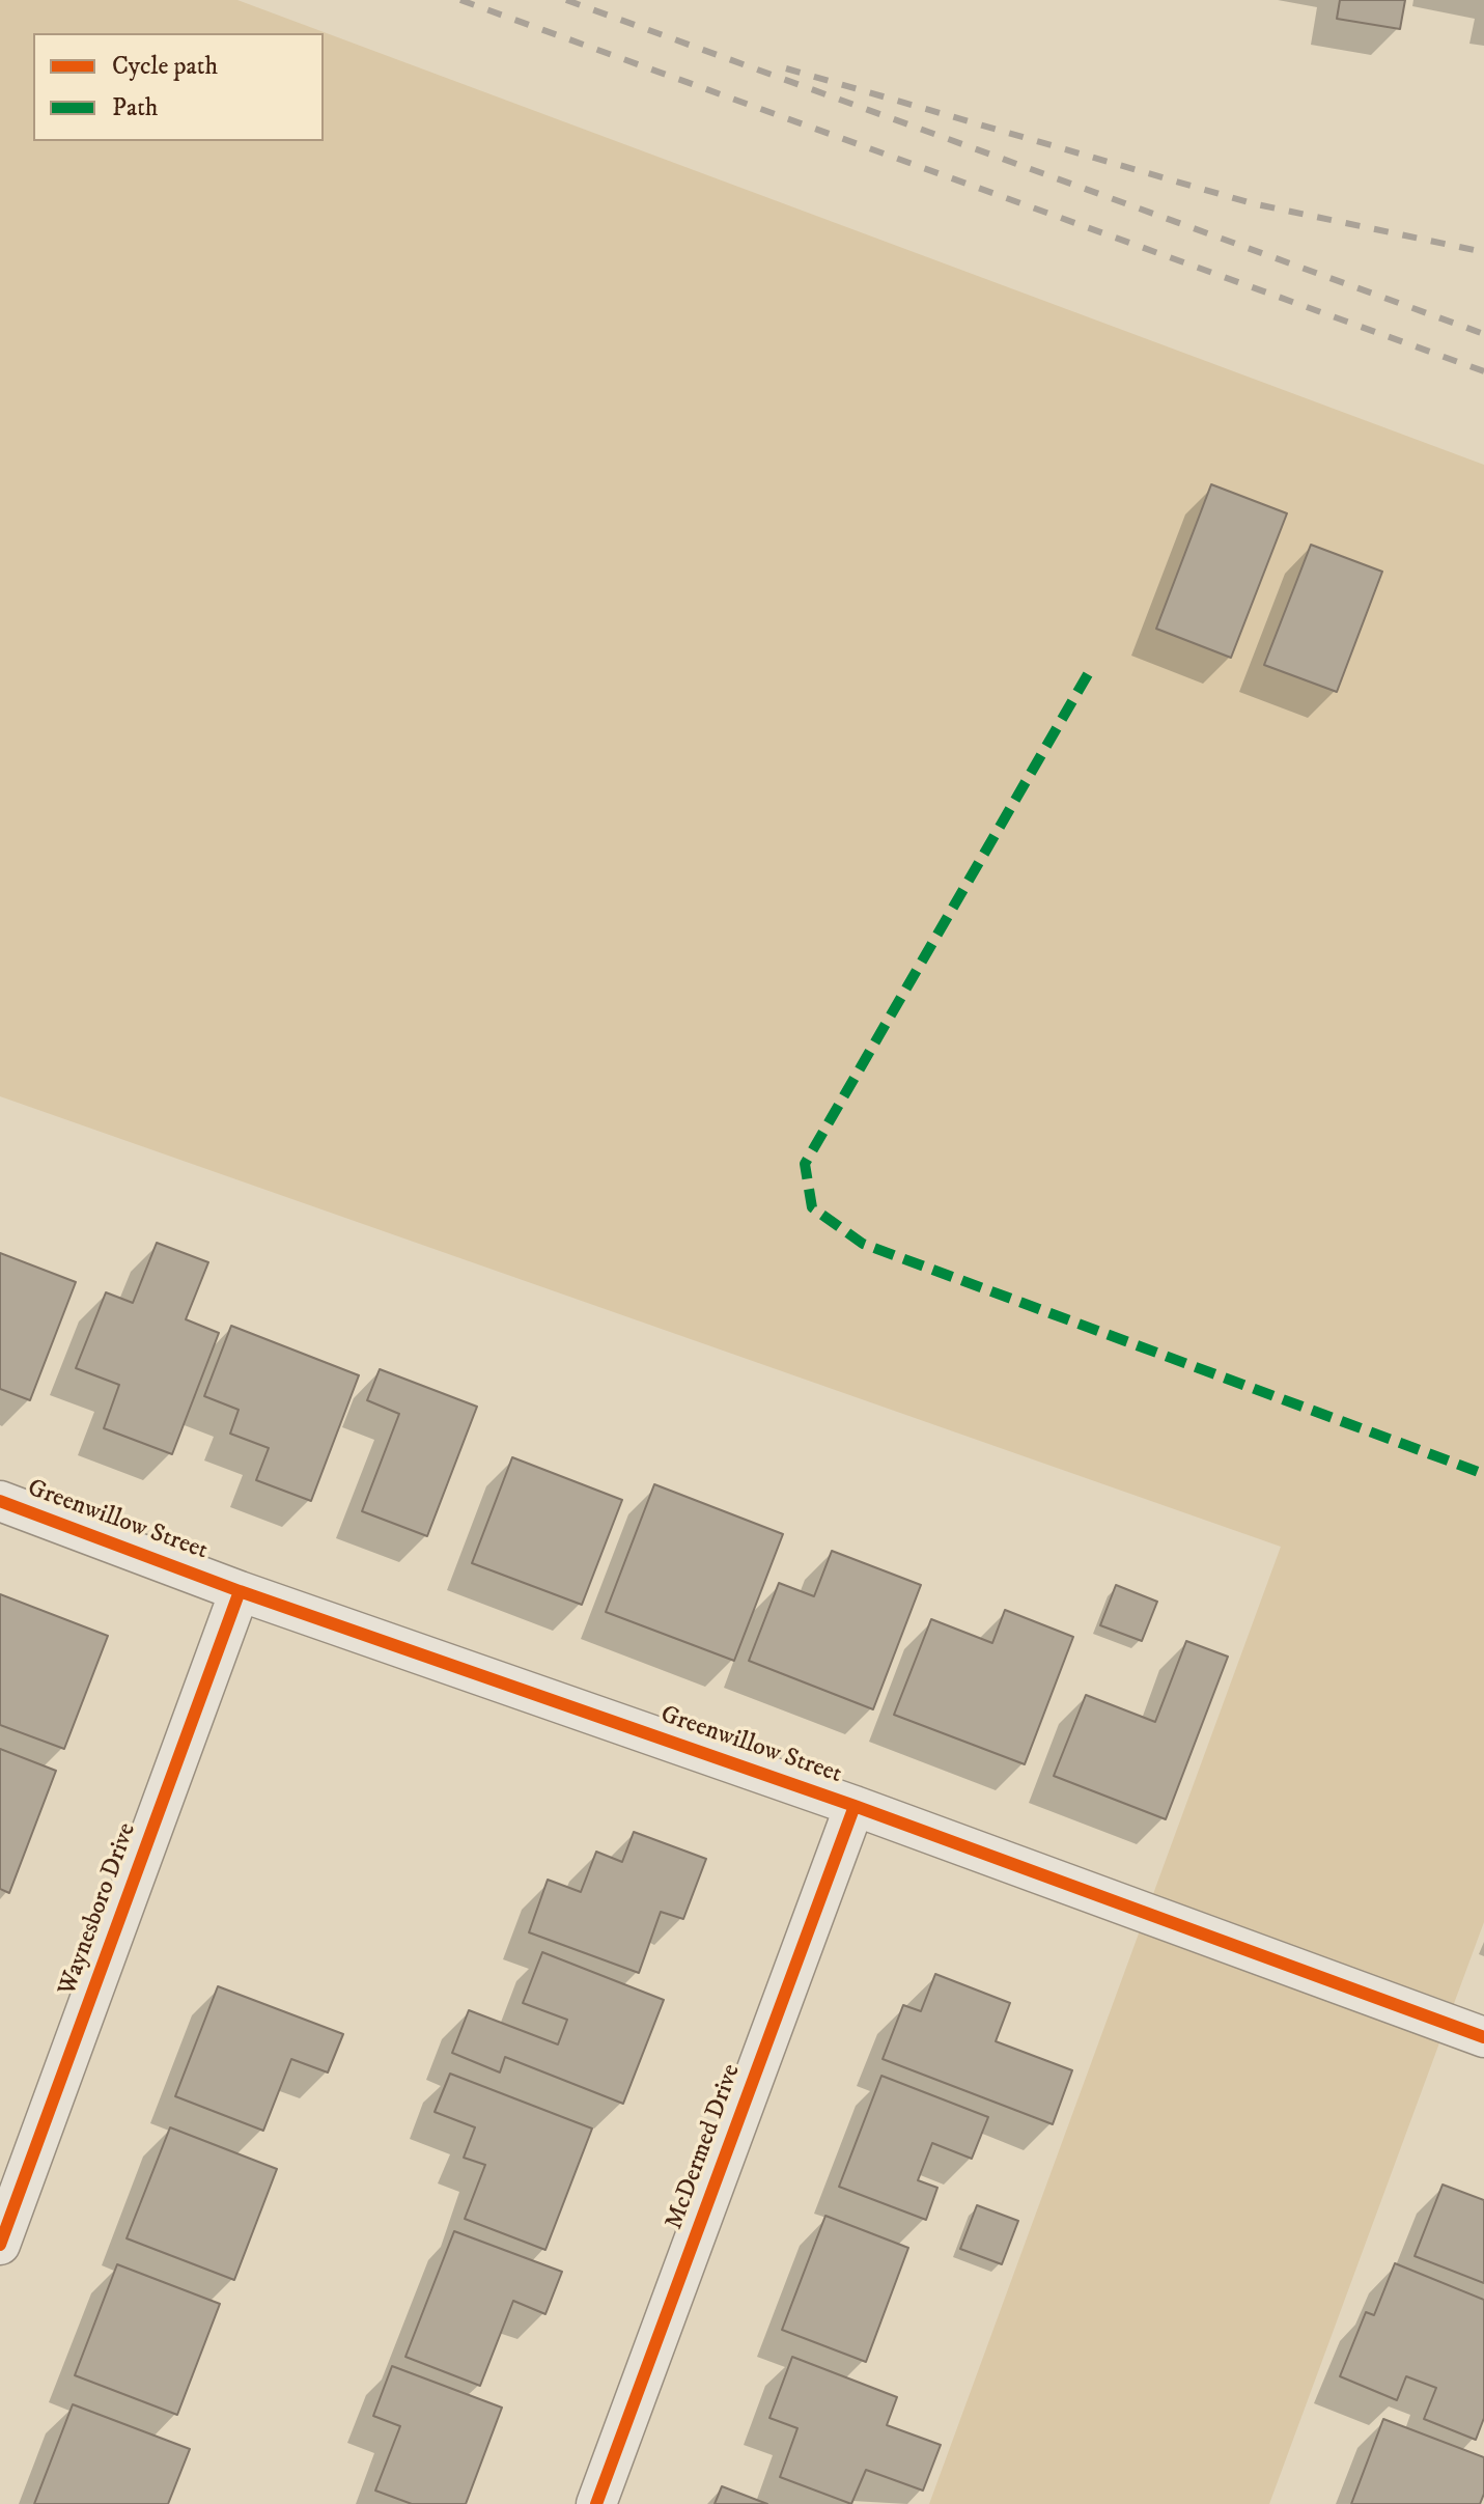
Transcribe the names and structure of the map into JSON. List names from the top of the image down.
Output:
{
  "streets": {
    "street": ["Greenwillow Street", "Waynesboro Drive", "McDermed Drive"]
  },
  "crossings": [
    ["Greenwillow Street", "Waynesboro Drive"],
    ["Greenwillow Street", "McDermed Drive"]
  ],
  "legend": ["Cycle path", "Path"]
}
